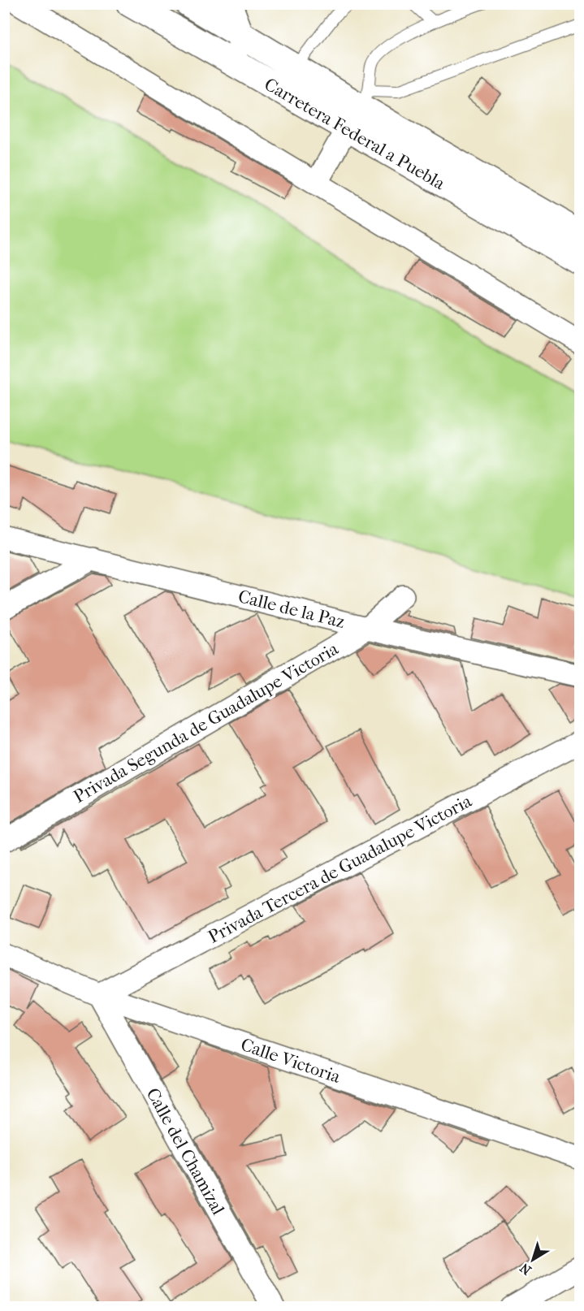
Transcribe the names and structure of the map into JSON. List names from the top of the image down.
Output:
{
  "streets": {
    "main road": ["Carretera Federal a Puebla"],
    "street": [
      "Calle de la Paz",
      "Privada Segunda de Guadalupe Victoria",
      "Privada Tercera de Guadalupe Victoria",
      "Calle Victoria",
      "Calle del Chamizal"
    ]
  },
  "crossings": [
    ["Calle de la Paz", "Privada Segunda de Guadalupe Victoria"],
    ["Privada Tercera de Guadalupe Victoria", "Calle Victoria"],
    ["Privada Tercera de Guadalupe Victoria", "Calle del Chamizal"],
    ["Calle Victoria", "Calle del Chamizal"]
  ],
  "north": "bottom left"
}
